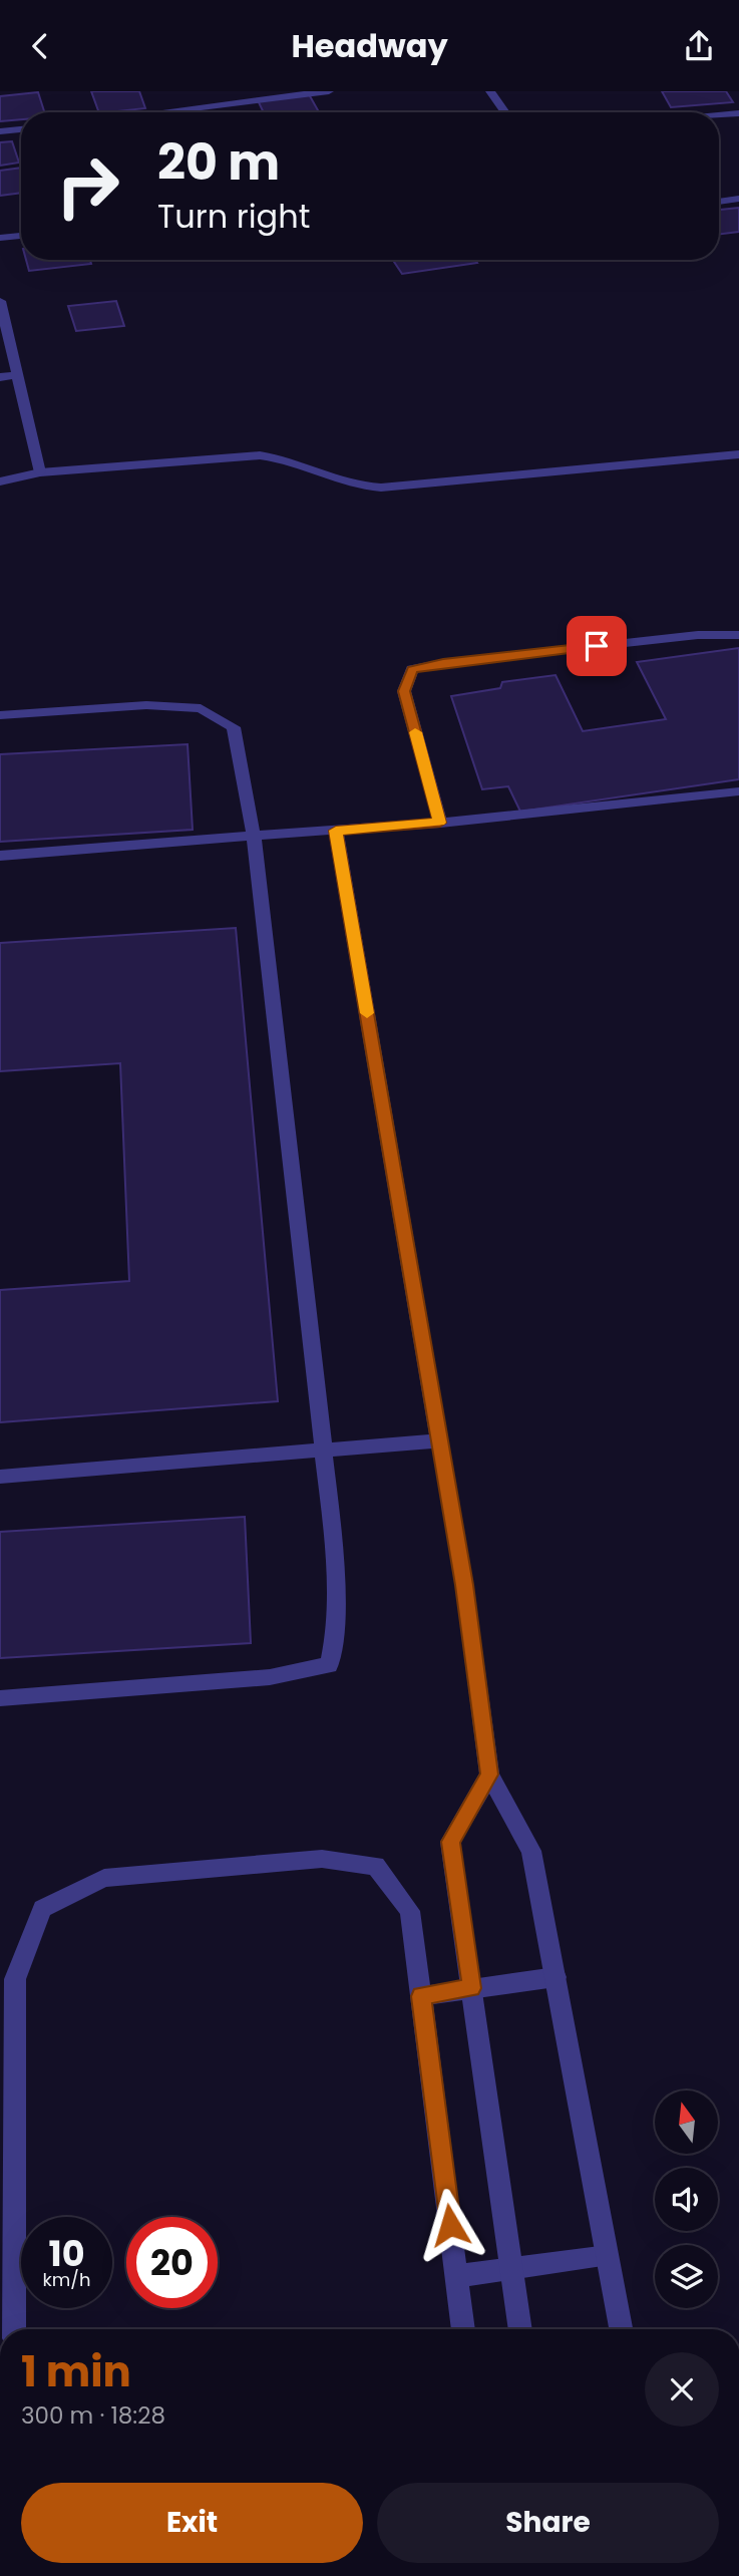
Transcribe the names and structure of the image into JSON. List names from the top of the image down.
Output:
{
  "north": "top",
  "page": {
    "header": "Headway",
    "turn": ["20 m", "Turn right"],
    "speed": "10 km/h",
    "limit": "20",
    "heading": ["1 min", "300 m · 18:28"],
    "buttons": ["Exit", "Share"]
  }
}
